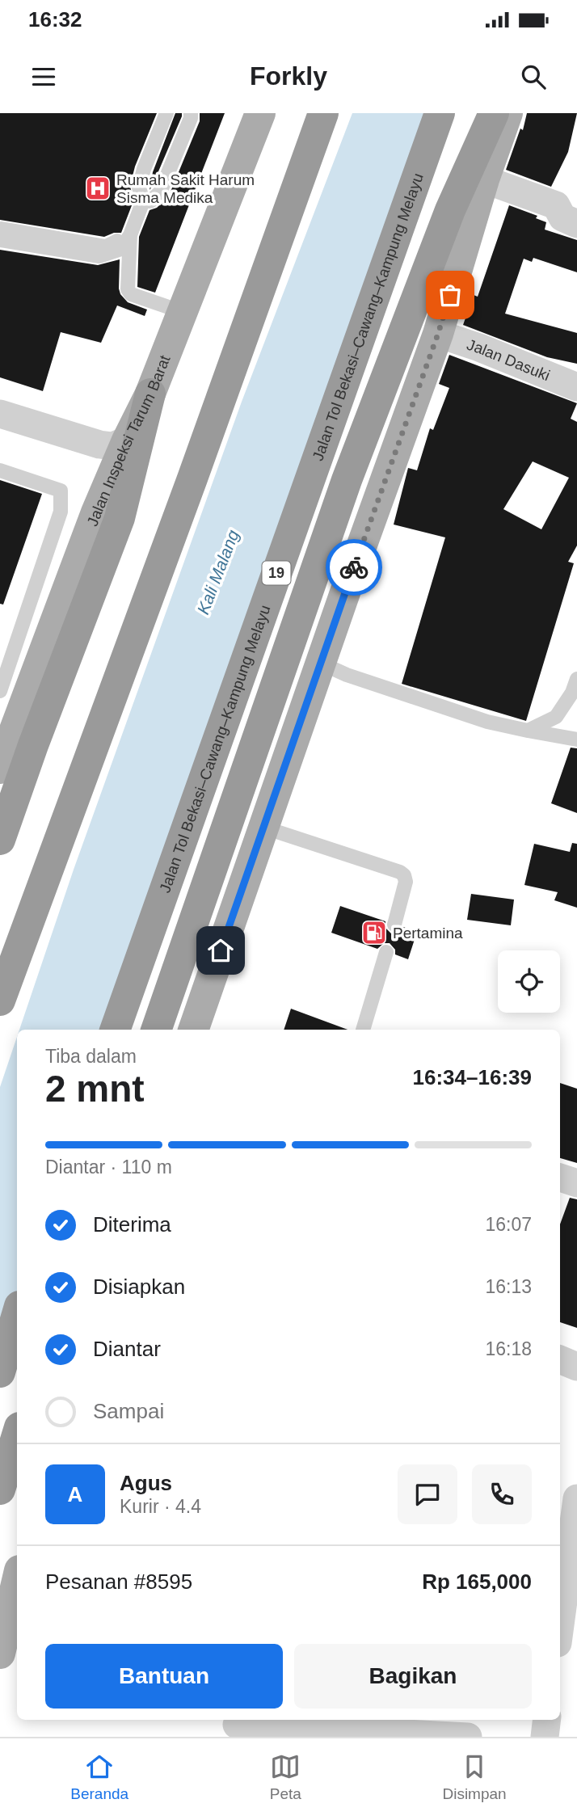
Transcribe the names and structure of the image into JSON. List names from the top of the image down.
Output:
{
  "streets": {
    "highway": ["Jalan Tol Bekasi–Cawang–Kampung Melayu", "19"],
    "main road": ["Jalan Inspeksi Tarum Barat"],
    "street": ["Jalan Dasuki"]
  },
  "water": ["Kali Malang"],
  "places": {
    "hospital": ["Rumah Sakit Harum Sisma Medika"],
    "fuel station": ["Pertamina"]
  },
  "page": {
    "status": "16:32",
    "header": "Forkly",
    "heading": ["2 mnt", "Tiba dalam", "16:34–16:39"],
    "panel": [
      "Agus",
      "Kurir · 4.4",
      "Pesanan #8595",
      "Rp 165,000"
    ],
    "bar": "Diantar · 110 m",
    "list": [
      ["Diterima", "16:07"],
      ["Disiapkan", "16:13"],
      ["Diantar", "16:18"],
      "Sampai"
    ],
    "round": "A",
    "buttons": ["Bantuan", "Bagikan"],
    "tabs": ["Beranda", "Peta", "Disimpan"]
  }
}
